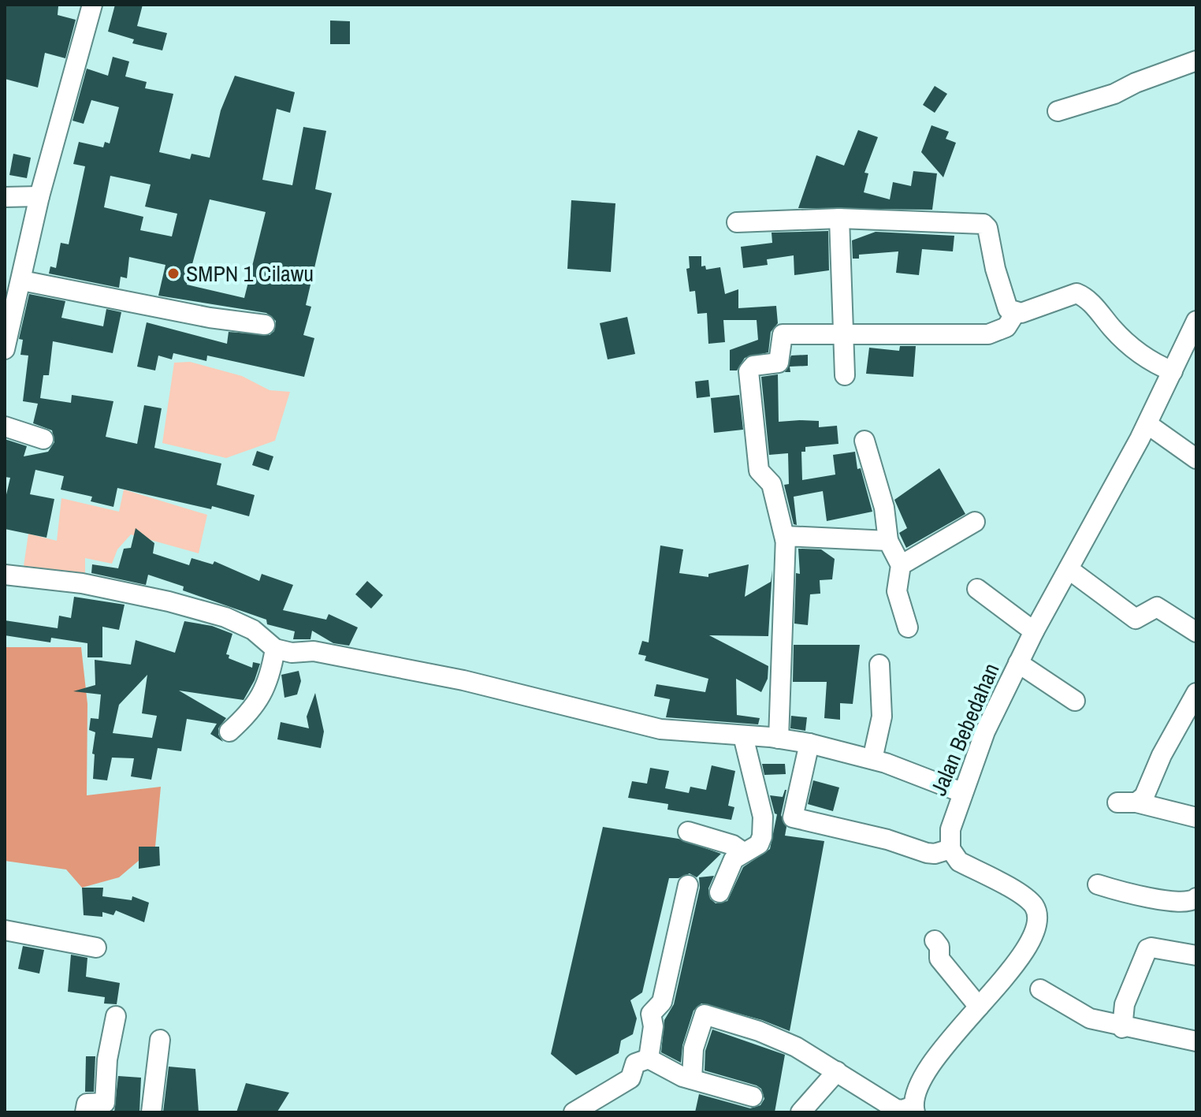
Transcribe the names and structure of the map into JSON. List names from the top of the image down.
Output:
{
  "streets": {
    "street": ["Jalan Bebedahan"]
  },
  "places": ["SMPN 1 Cilawu"]
}
